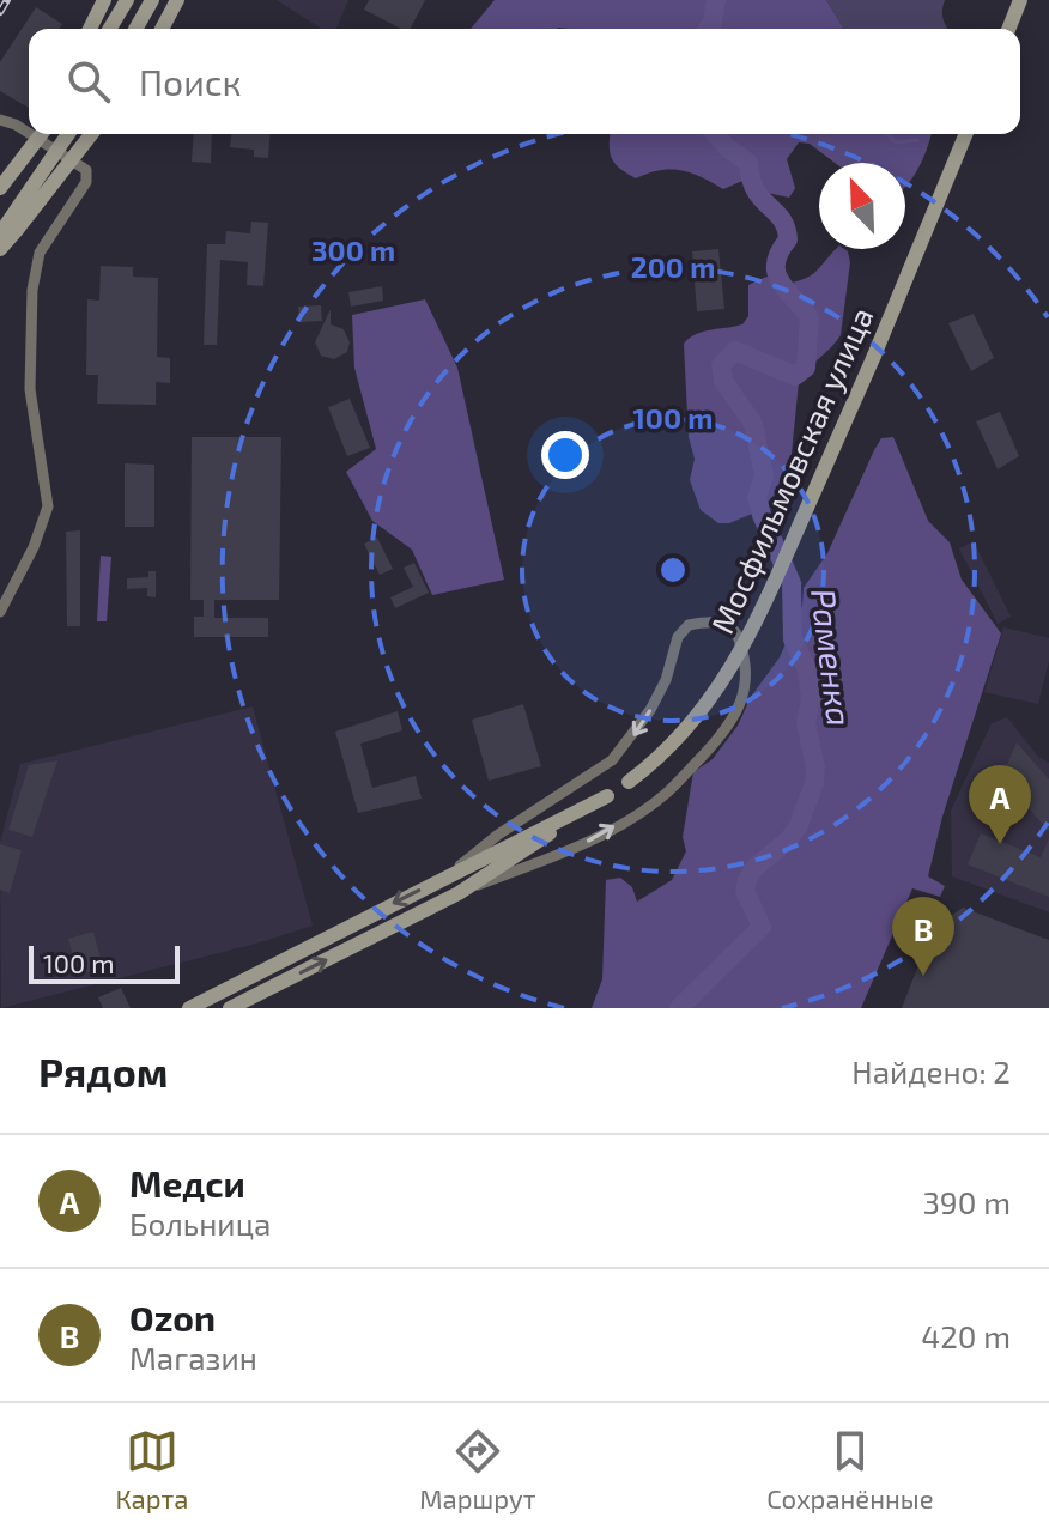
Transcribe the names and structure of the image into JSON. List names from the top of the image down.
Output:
{
  "streets": {
    "street": ["Мосфильмовская улица"]
  },
  "water": ["Раменка"],
  "scale_bar": "100 m",
  "north": "top left",
  "page": {
    "search": "Поиск",
    "pins": ["A", "B"],
    "scale": "100 m",
    "heading": ["Рядом", "Найдено: 2"],
    "list": [
      {
        "mark": "A",
        "name": "Медси",
        "note": "Больница",
        "value": "390 m"
      },
      {
        "mark": "B",
        "name": "Ozon",
        "note": "Магазин",
        "value": "420 m"
      }
    ],
    "nav": ["Карта", "Маршрут", "Сохранённые"]
  },
  "rings": ["300 m", "200 m", "100 m"]
}
